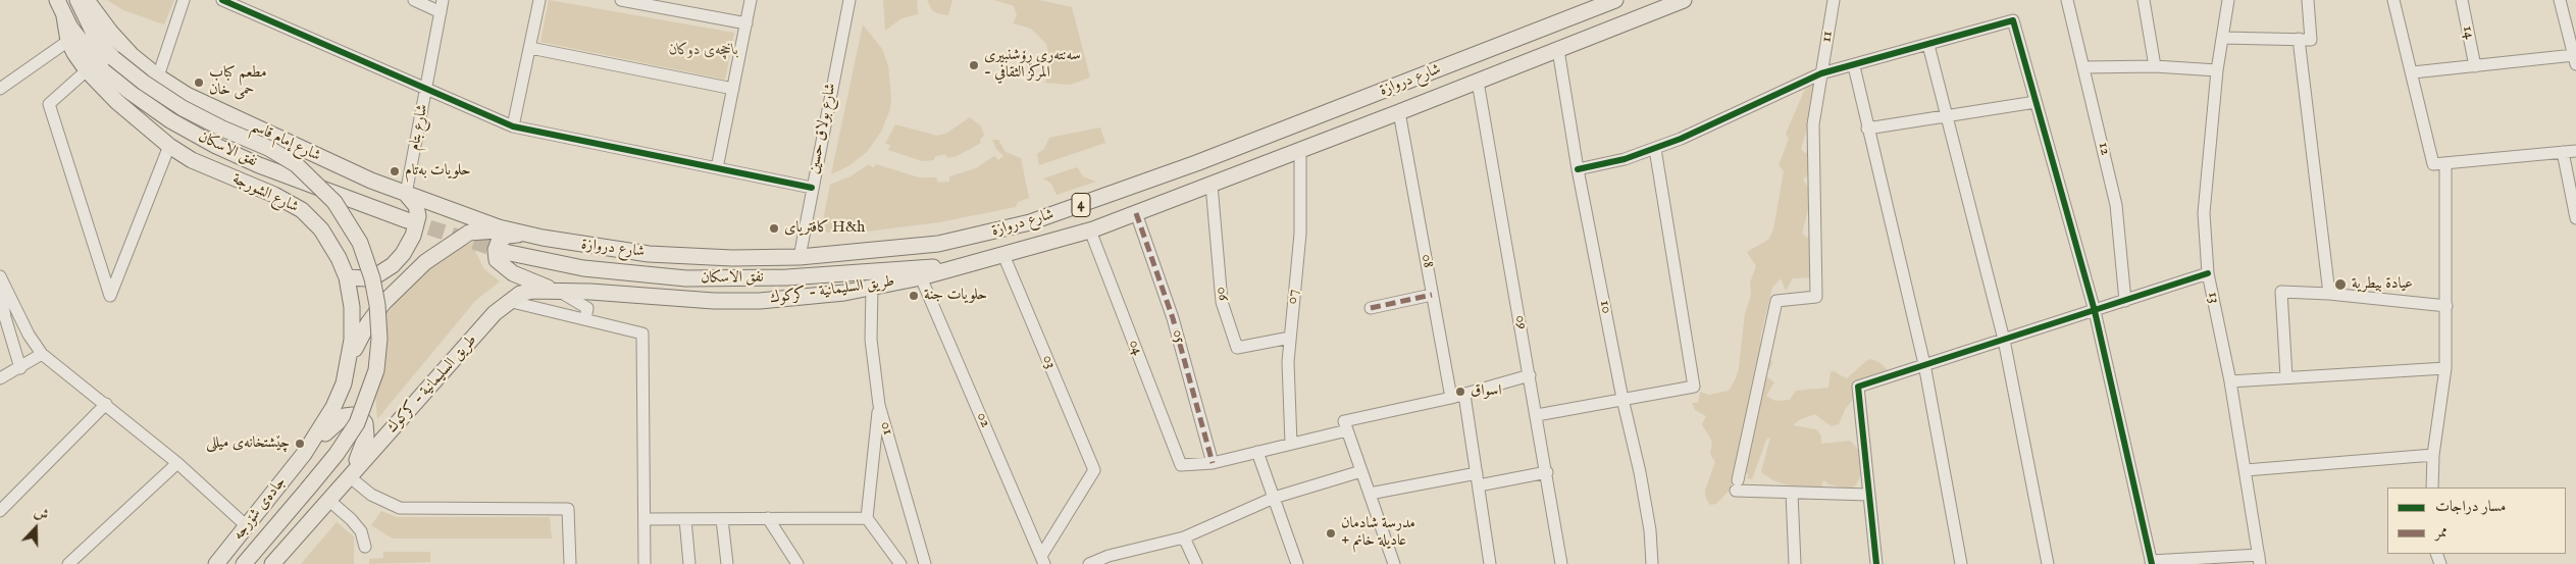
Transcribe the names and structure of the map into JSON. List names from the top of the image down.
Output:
{
  "streets": {
    "main road": [
      "شارع دروازة",
      "شارع إمام قاسم",
      "نفق الاسكان",
      "شارع الشورجة",
      "4",
      "طريق السليمانية - كركوك",
      "جادەی شۆرجە"
    ],
    "street": [
      "14",
      "11",
      "شارع بتام",
      "شارع بولاق حسين",
      "12",
      "08",
      "06",
      "07",
      "13",
      "10",
      "09",
      "05",
      "04",
      "03",
      "02",
      "01"
    ]
  },
  "crossings": [
    ["شارع دروازة", "شارع بولاق حسين"],
    ["شارع دروازة", "شارع إمام قاسم"],
    ["شارع دروازة", "نفق الاسكان"],
    ["شارع دروازة", "08"],
    ["شارع دروازة", "06"],
    ["شارع دروازة", "07"],
    ["شارع دروازة", "10"],
    ["شارع دروازة", "09"],
    ["شارع دروازة", "05"],
    ["شارع دروازة", "04"],
    ["شارع دروازة", "03"],
    ["شارع بتام", "شارع إمام قاسم"],
    ["نفق الاسكان", "شارع الشورجة"],
    ["شارع الشورجة", "جادەی شۆرجە"],
    ["طريق السليمانية - كركوك", "02"],
    ["طريق السليمانية - كركوك", "01"],
    ["06", "07"],
    ["05", "04"],
    ["03", "02"]
  ],
  "parks": ["باخچەی دوکان"],
  "places": [
    "سەنتەری ڕۆشنبیری - المرکز الثقافي",
    "مطعم كباب حمى خان",
    "حلویات بەتام",
    "کافتریای H&h",
    "عيادة بيطرية",
    "حلویات جنة",
    "اسواق",
    "چێشتخانەی میللی",
    "مدرسة شادمان + عاديلة خانم"
  ],
  "legend": ["مسار دراجات", "ممر"],
  "north": "top"
}
